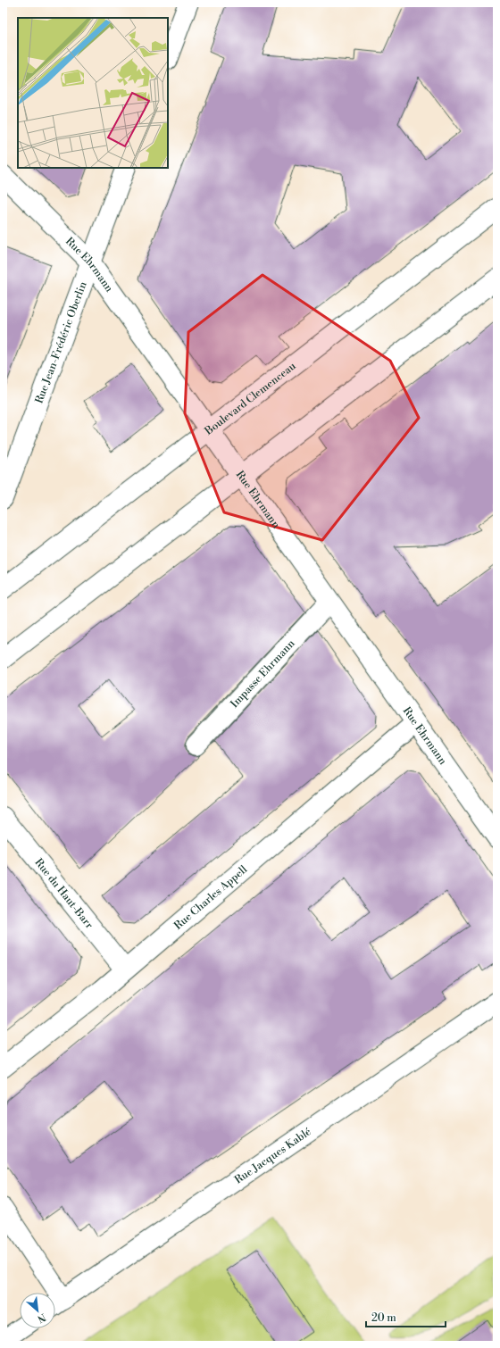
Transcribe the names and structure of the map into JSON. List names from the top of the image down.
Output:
{
  "streets": {
    "street": [
      "Rue Ehrmann",
      "Rue Jean-Frédéric Oberlin",
      "Boulevard Clemenceau",
      "Impasse Ehrmann",
      "Rue du Haut-Barr",
      "Rue Charles Appell",
      "Rue Jacques Kablé"
    ]
  },
  "crossings": [
    ["Rue Ehrmann", "Rue Jean-Frédéric Oberlin"],
    ["Rue Ehrmann", "Boulevard Clemenceau"],
    ["Rue Ehrmann", "Impasse Ehrmann"],
    ["Rue Ehrmann", "Rue Charles Appell"],
    ["Rue du Haut-Barr", "Rue Charles Appell"]
  ],
  "scale_bar": "20 m",
  "north": "bottom right"
}
